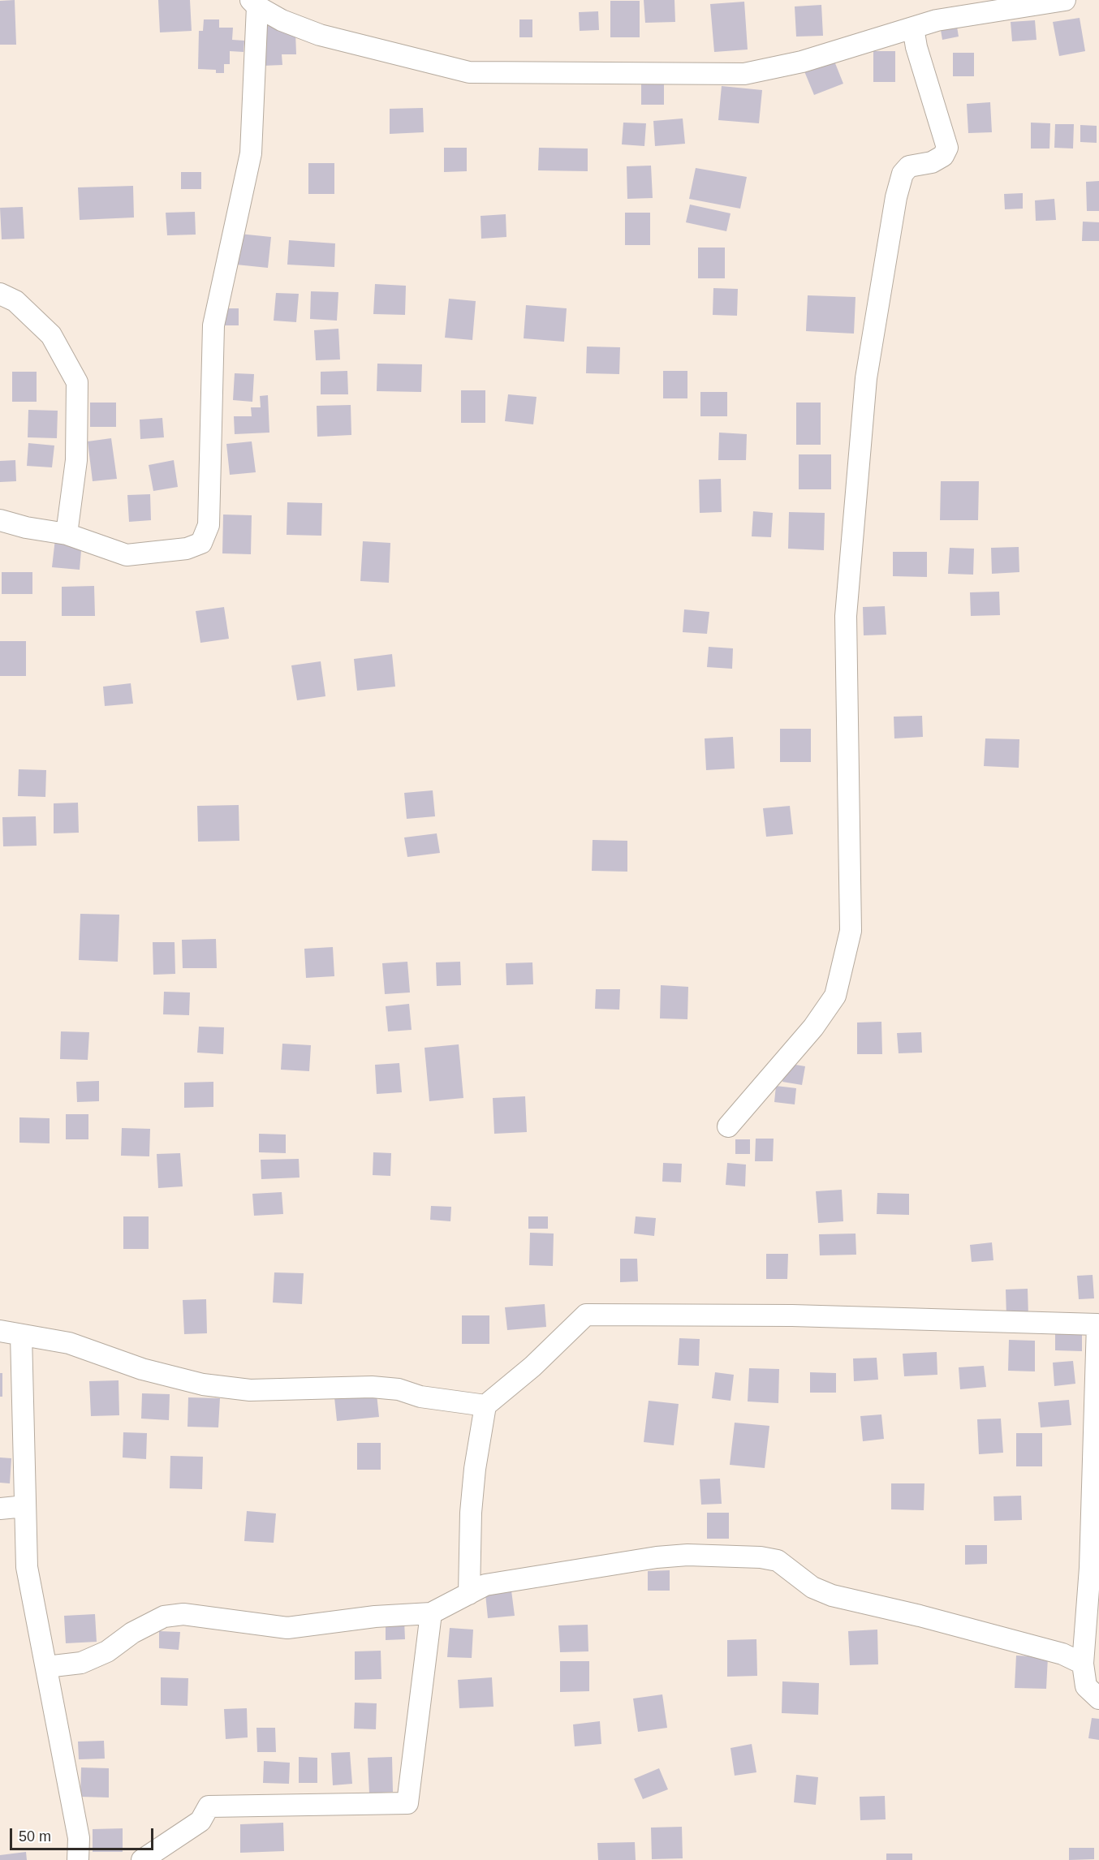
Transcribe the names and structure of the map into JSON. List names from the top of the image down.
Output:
{
  "scale_bar": "50 m"
}
